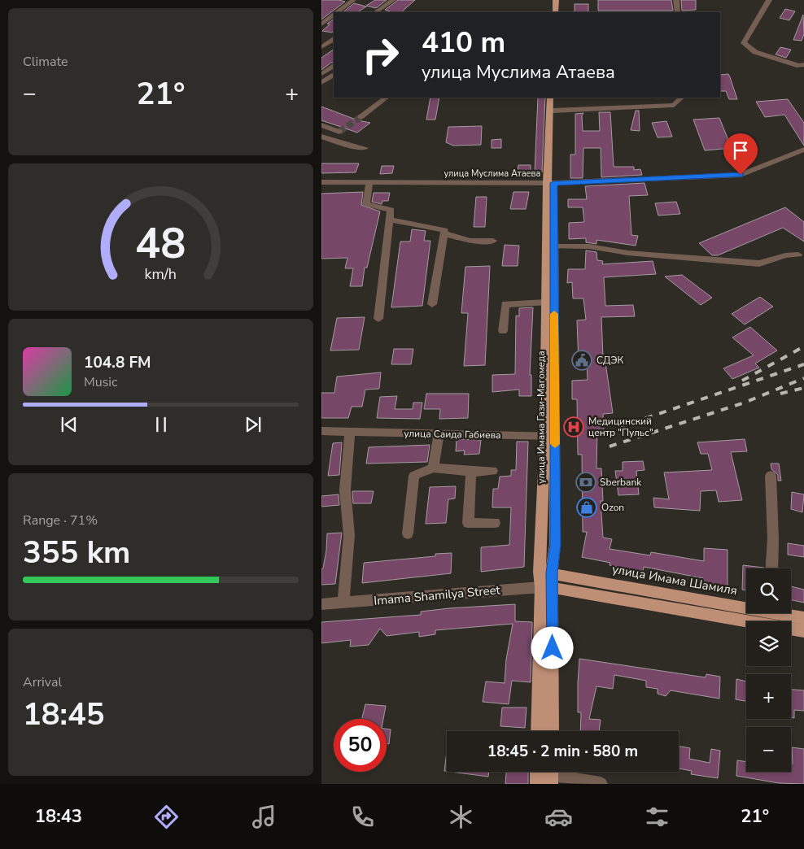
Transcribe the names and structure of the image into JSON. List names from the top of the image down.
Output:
{
  "streets": {
    "main road": ["улица Имама Гази-Магомеда", "улица Имама Шамиля"],
    "street": ["улица Муслима Атаева", "улица Саида Габиева", "Imama Shamilya Street"]
  },
  "crossings": [
    ["улица Муслима Атаева", "улица Имама Гази-Магомеда"],
    ["улица Имама Гази-Магомеда", "улица Саида Габиева"],
    ["улица Имама Гази-Магомеда", "улица Имама Шамиля"],
    ["улица Имама Гази-Магомеда", "Imama Shamilya Street"]
  ],
  "places": {
    "public building": ["СДЭК"],
    "hospital": ["Медицинский центр \"Пульс\""],
    "bank": ["Sberbank"],
    "shop": ["Ozon"]
  },
  "page": {
    "tile": [
      "Climate",
      ["Range · 71%", "355 km"],
      ["Arrival", "18:45"]
    ],
    "turn": ["410 m", "улица Муслима Атаева"],
    "heat": ["−", "21°", "+"],
    "song": ["104.8 FM", "Music"],
    "map_buttons": ["+", "−"],
    "limit": "50",
    "trip": "18:45 · 2 min · 580 m",
    "tabs": ["18:43", "21°"],
    "gauge": ["48", "km/h"]
  }
}
